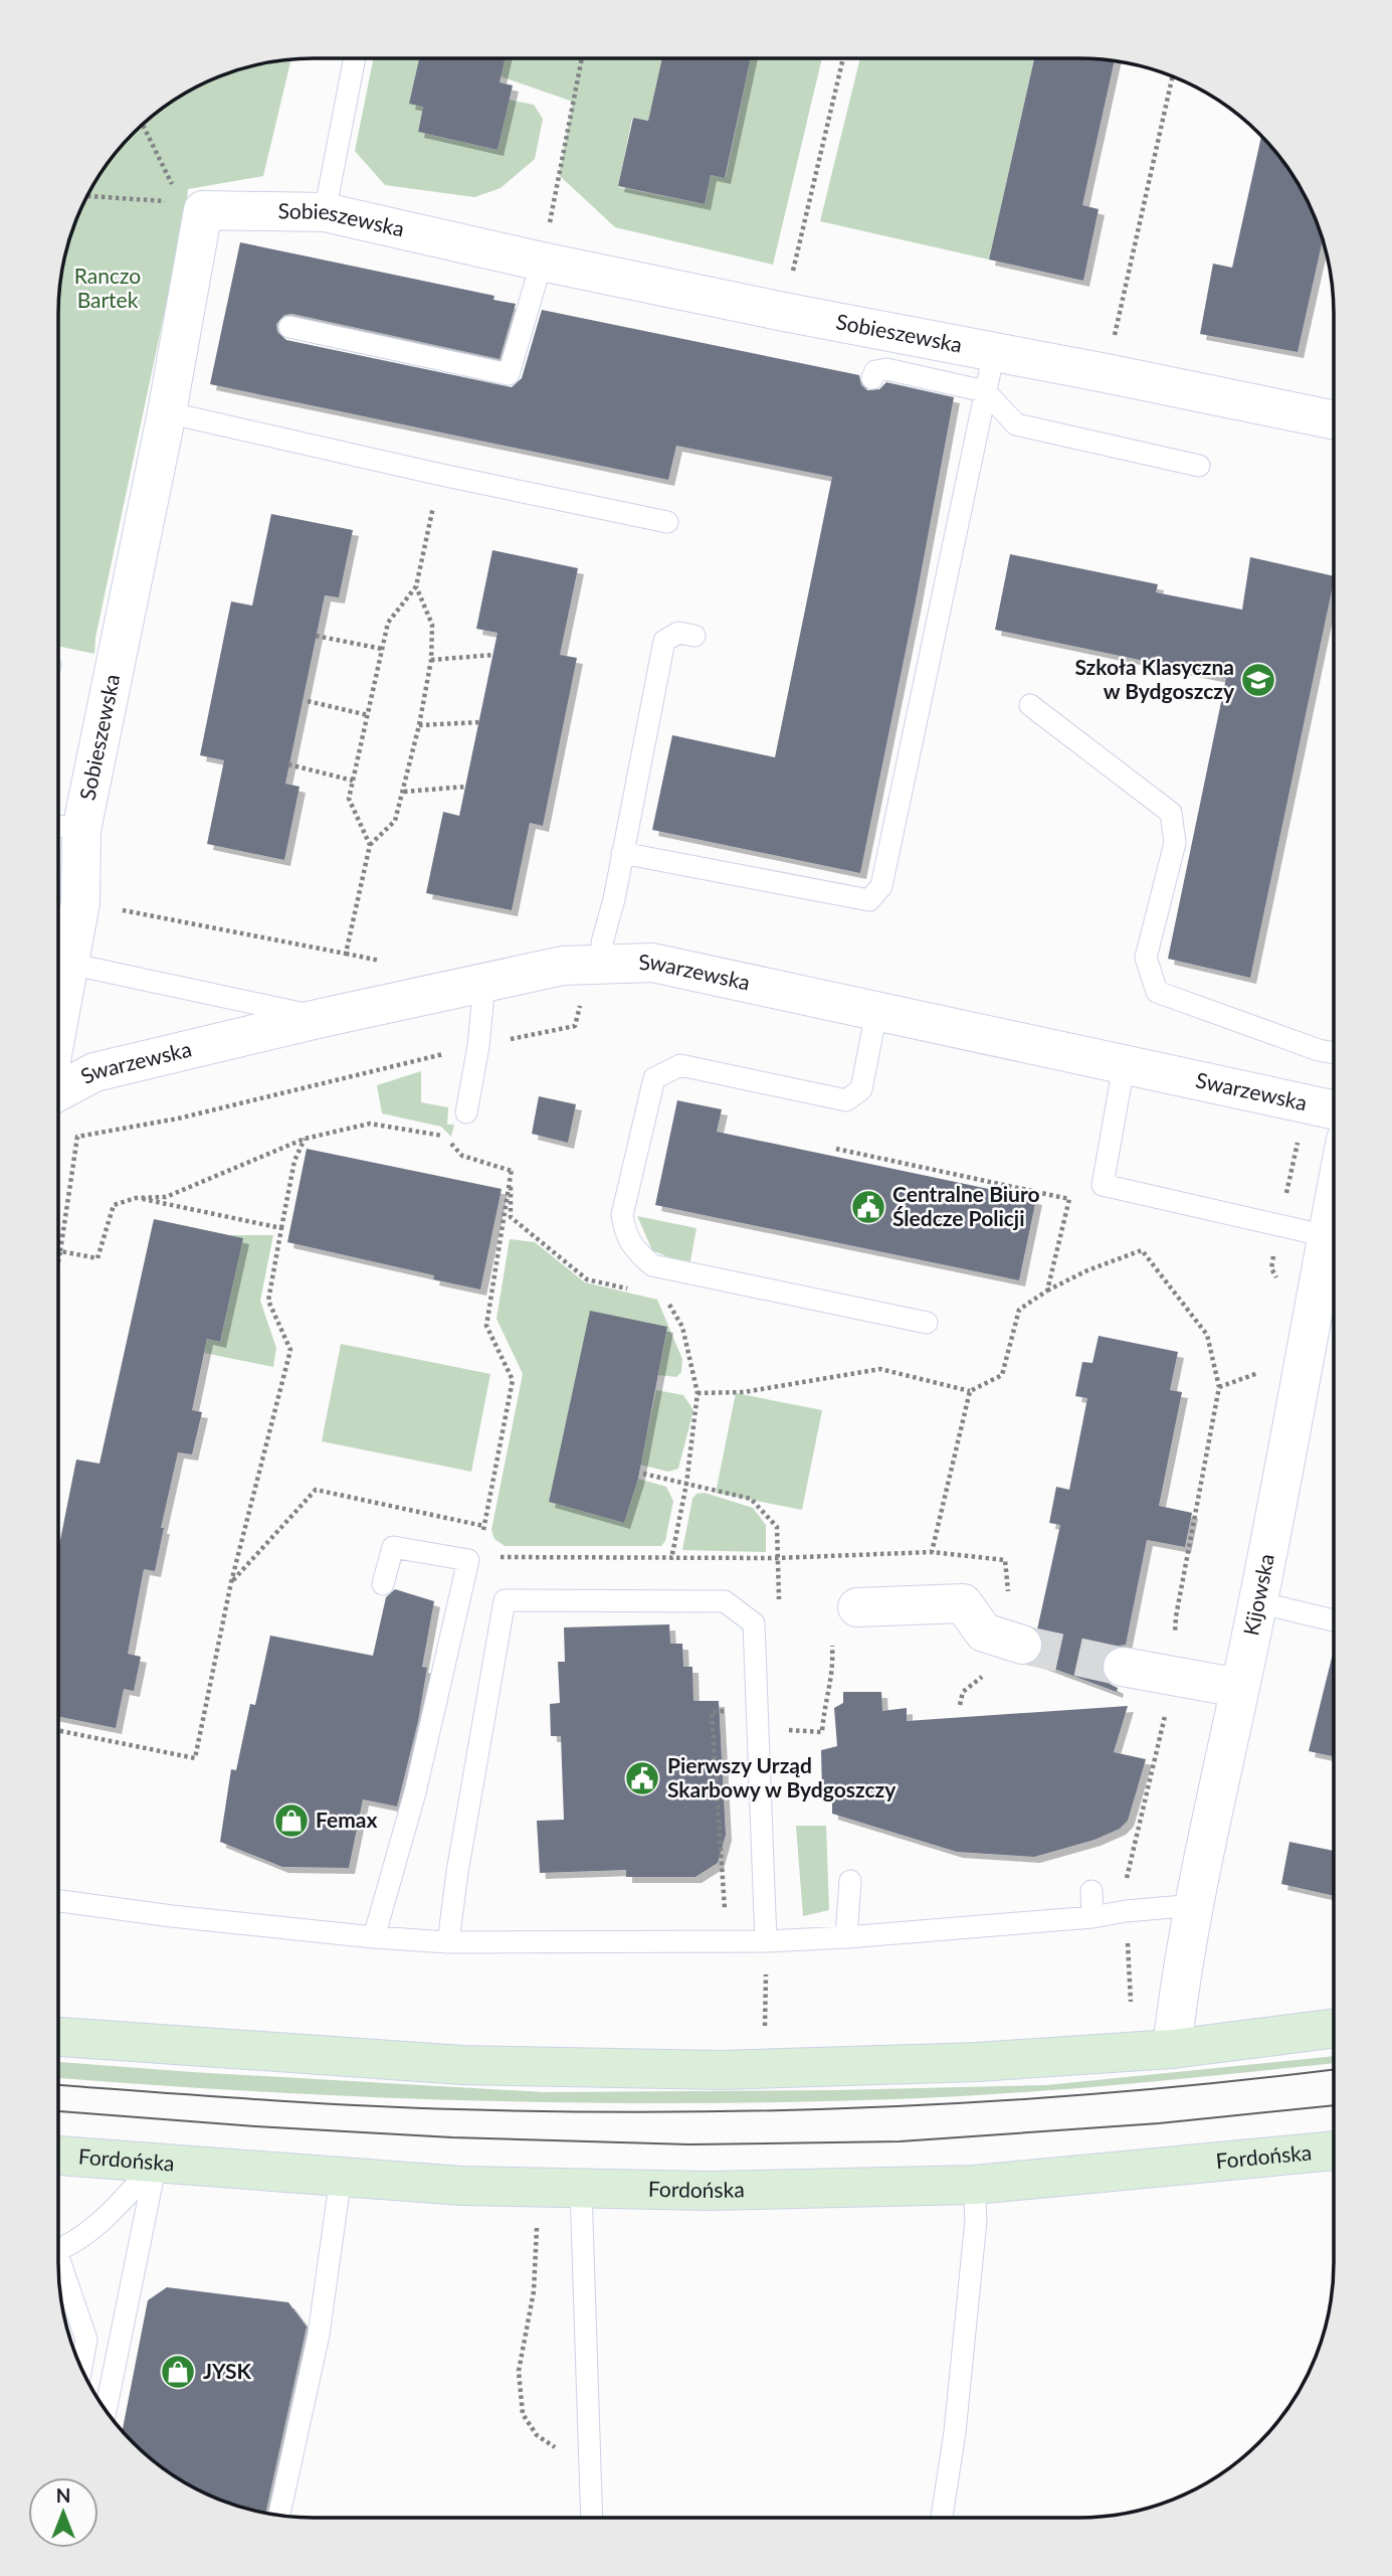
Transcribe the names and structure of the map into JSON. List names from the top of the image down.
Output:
{
  "streets": {
    "main road": ["Fordońska"],
    "street": ["Sobieszewska", "Swarzewska", "Kijowska"]
  },
  "parks": ["Ranczo Bartek"],
  "places": {
    "school or university": ["Szkoła Klasyczna w Bydgoszczy"],
    "public building": ["Centralne Biuro Śledcze Policji", "Pierwszy Urząd Skarbowy w Bydgoszczy"],
    "shop": ["Femax", "JYSK"]
  },
  "north": "top"
}
